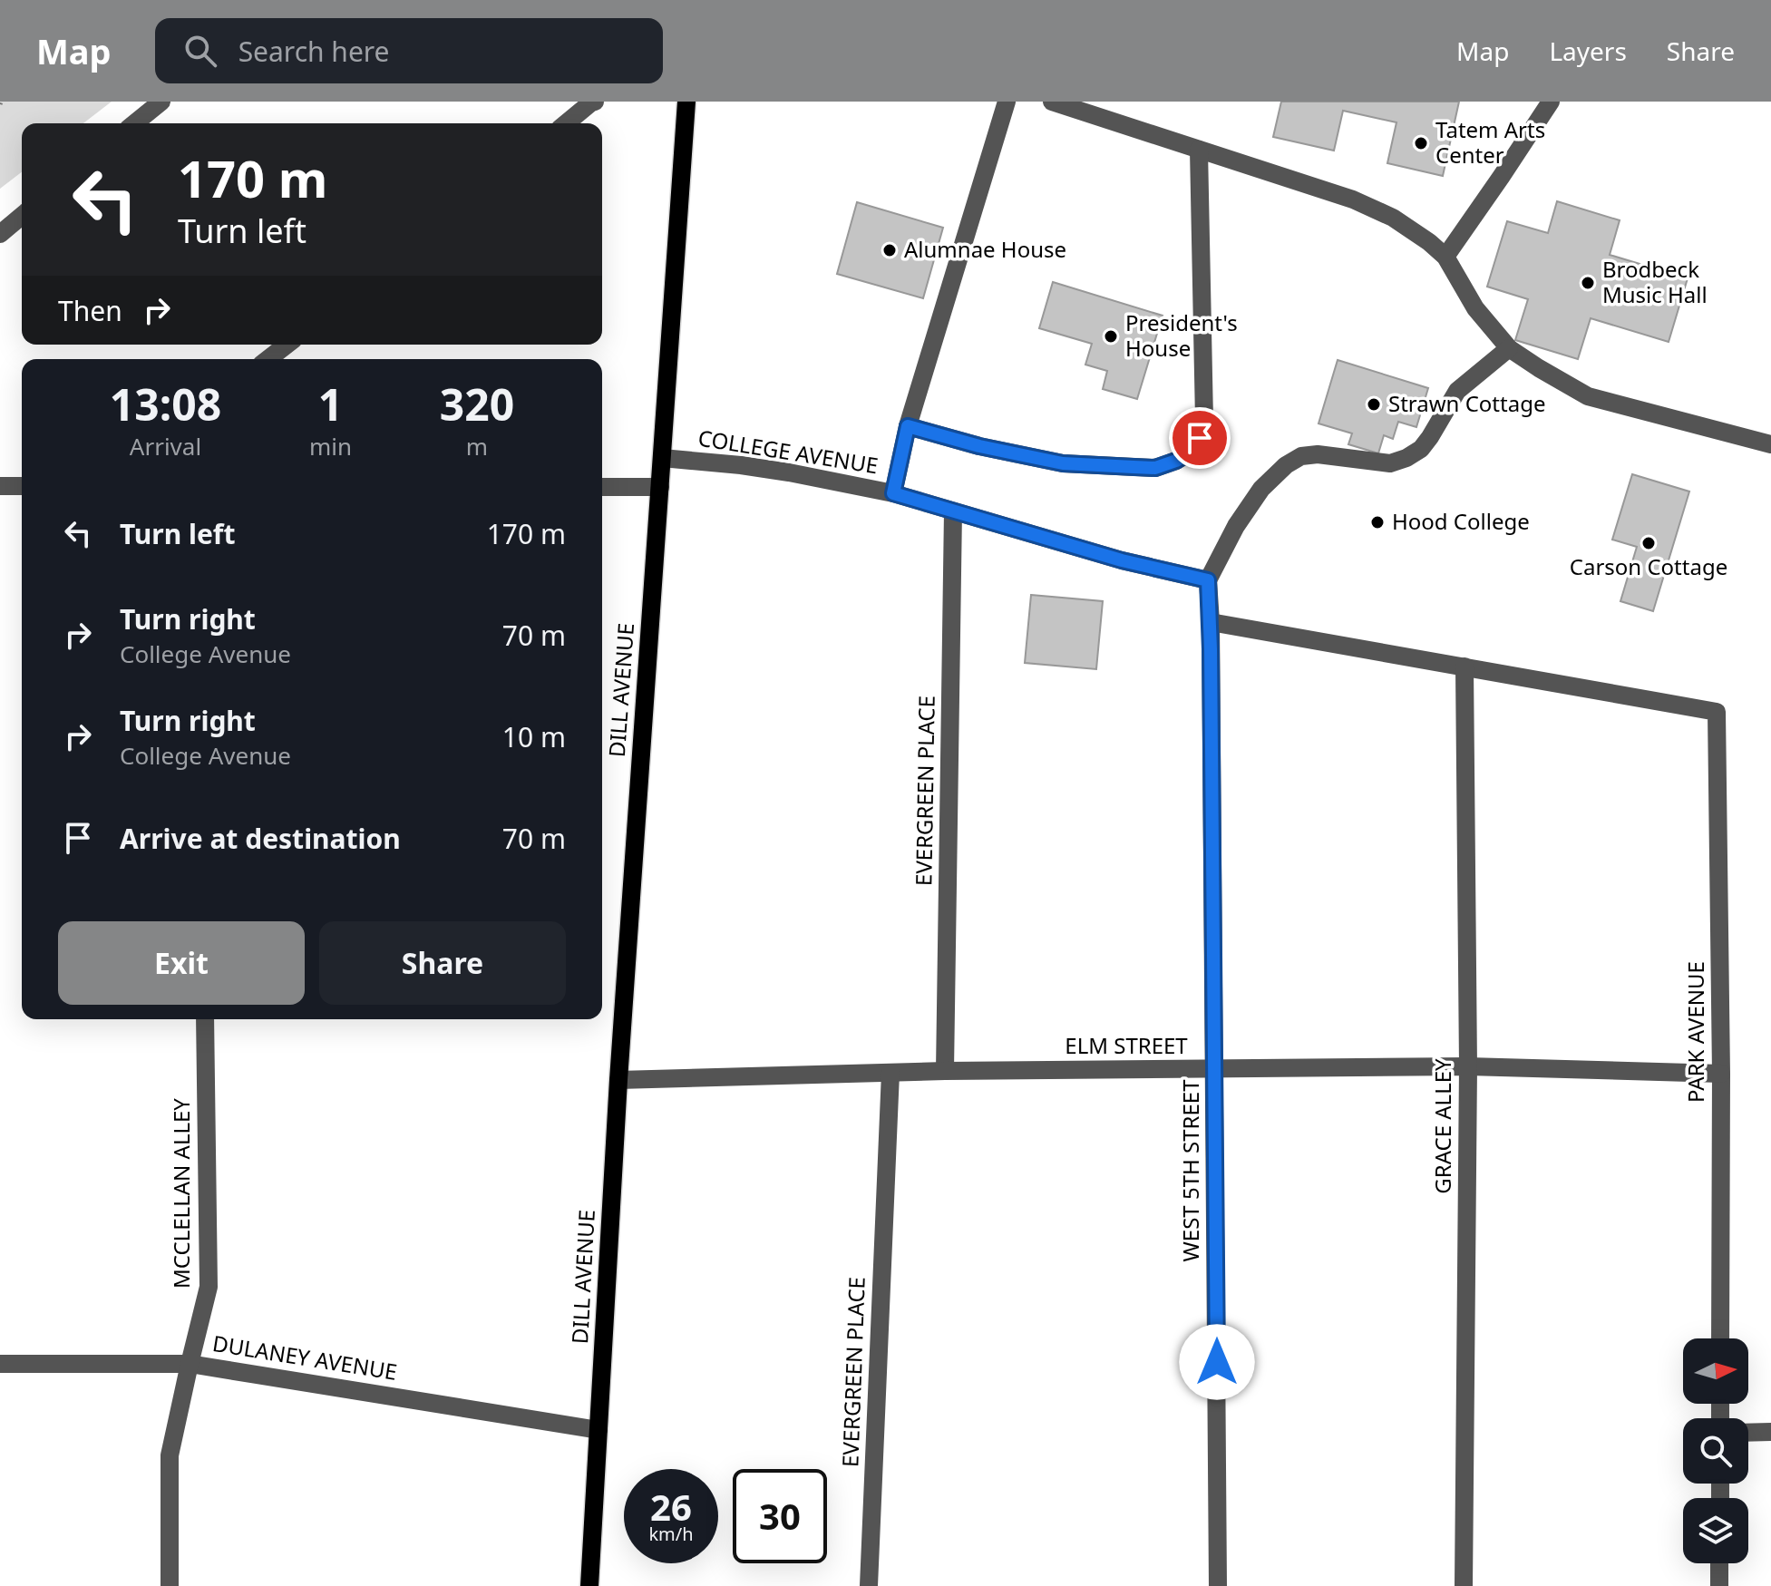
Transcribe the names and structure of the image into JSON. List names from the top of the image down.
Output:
{
  "streets": {
    "main road": ["DILL AVENUE"],
    "street": [
      "COLLEGE AVENUE",
      "EVERGREEN PLACE",
      "PARK AVENUE",
      "ELM STREET",
      "GRACE ALLEY",
      "WEST 5TH STREET",
      "MCCLELLAN ALLEY",
      "DULANEY AVENUE"
    ]
  },
  "crossings": [
    ["COLLEGE AVENUE", "DILL AVENUE"],
    ["DILL AVENUE", "ELM STREET"],
    ["DILL AVENUE", "DULANEY AVENUE"],
    ["EVERGREEN PLACE", "ELM STREET"],
    ["PARK AVENUE", "ELM STREET"],
    ["PARK AVENUE", "GRACE ALLEY"],
    ["ELM STREET", "GRACE ALLEY"],
    ["ELM STREET", "WEST 5TH STREET"],
    ["MCCLELLAN ALLEY", "DULANEY AVENUE"]
  ],
  "places": [
    "Tatem Arts Center",
    "Alumnae House",
    "Brodbeck Music Hall",
    "President's House",
    "Strawn Cottage",
    "Hood College",
    "Carson Cottage"
  ],
  "north": "right",
  "page": {
    "header": "Map",
    "search": "Search here",
    "nav": ["Map", "Layers", "Share"],
    "turn": ["170 m", "Turn left"],
    "then": "Then",
    "eta": [
      "13:08",
      "Arrival",
      "1",
      "min",
      "320",
      "m"
    ],
    "list": [
      {
        "name": "Turn left",
        "value": "170 m"
      },
      {
        "name": "Turn right",
        "note": "College Avenue",
        "value": "70 m"
      },
      {
        "name": "Turn right",
        "note": "College Avenue",
        "value": "10 m"
      },
      {
        "name": "Arrive at destination",
        "value": "70 m"
      }
    ],
    "buttons": ["Exit", "Share"],
    "speed": "26 km/h",
    "limit": "30"
  }
}
